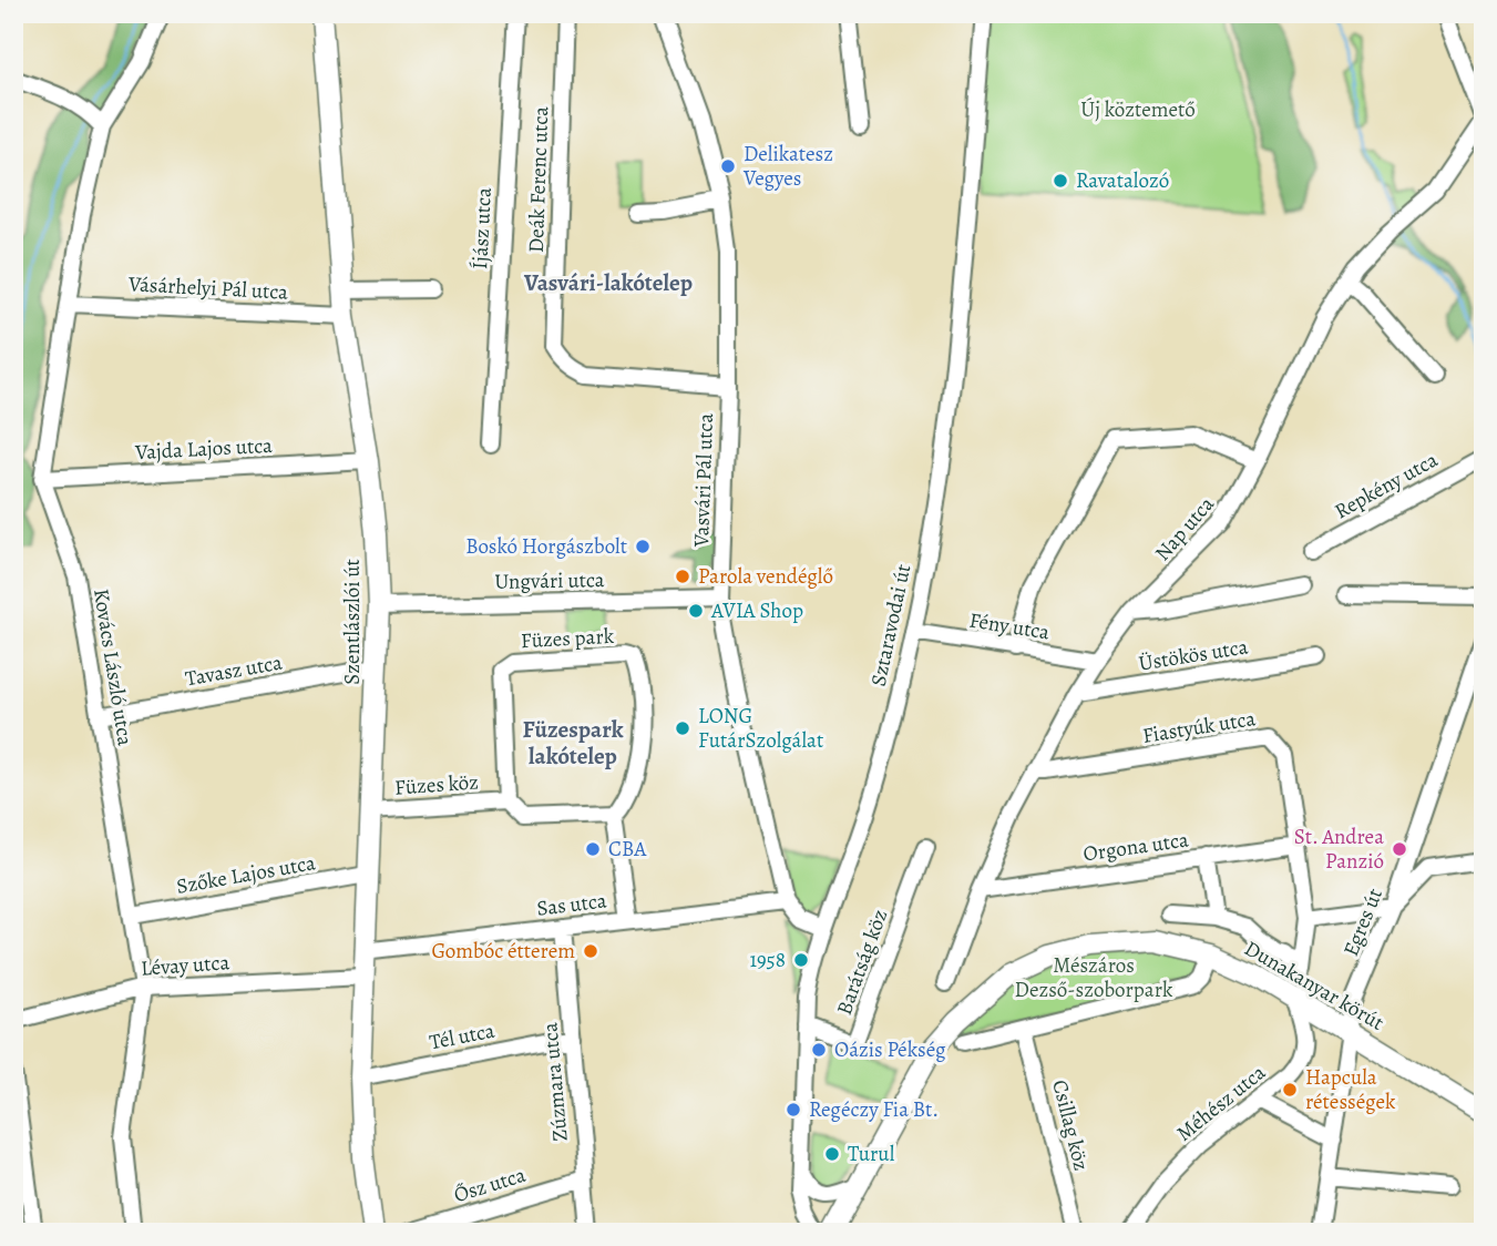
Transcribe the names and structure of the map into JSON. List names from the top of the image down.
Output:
{
  "streets": {
    "main road": ["Szentlászlói út", "Dunakanyar körút"],
    "street": [
      "Deák Ferenc utca",
      "Íjász utca",
      "Vásárhelyi Pál utca",
      "Vajda Lajos utca",
      "Vasvári Pál utca",
      "Repkény utca",
      "Nap utca",
      "Ungvári utca",
      "Sztaravodai út",
      "Fény utca",
      "Füzes park",
      "Üstökös utca",
      "Kovács László utca",
      "Tavasz utca",
      "Fiastyúk utca",
      "Füzes köz",
      "Orgona utca",
      "Szőke Lajos utca",
      "Sas utca",
      "Egres út",
      "Barátság köz",
      "Lévay utca",
      "Tél utca",
      "Zúzmara utca",
      "Méhész utca",
      "Csillag köz",
      "Ősz utca"
    ]
  },
  "crossings": [
    ["Deák Ferenc utca", "Vasvári Pál utca"],
    ["Vásárhelyi Pál utca", "Szentlászlói út"],
    ["Vásárhelyi Pál utca", "Kovács László utca"],
    ["Vajda Lajos utca", "Szentlászlói út"],
    ["Vajda Lajos utca", "Kovács László utca"],
    ["Vasvári Pál utca", "Ungvári utca"],
    ["Vasvári Pál utca", "Sas utca"],
    ["Nap utca", "Fény utca"],
    ["Nap utca", "Üstökös utca"],
    ["Nap utca", "Fiastyúk utca"],
    ["Nap utca", "Orgona utca"],
    ["Ungvári utca", "Szentlászlói út"],
    ["Szentlászlói út", "Tavasz utca"],
    ["Szentlászlói út", "Füzes köz"],
    ["Szentlászlói út", "Szőke Lajos utca"],
    ["Szentlászlói út", "Sas utca"],
    ["Szentlászlói út", "Lévay utca"],
    ["Szentlászlói út", "Tél utca"],
    ["Sztaravodai út", "Fény utca"],
    ["Sztaravodai út", "Barátság köz"],
    ["Füzes park", "Füzes köz"],
    ["Kovács László utca", "Tavasz utca"],
    ["Kovács László utca", "Szőke Lajos utca"],
    ["Kovács László utca", "Lévay utca"],
    ["Fiastyúk utca", "Orgona utca"],
    ["Sas utca", "Zúzmara utca"],
    ["Egres út", "Dunakanyar körút"],
    ["Dunakanyar körút", "Méhész utca"],
    ["Tél utca", "Zúzmara utca"],
    ["Zúzmara utca", "Ősz utca"]
  ],
  "districts": ["Vasvári-lakótelep", "Füzespark lakótelep"],
  "parks": ["Új köztemető", "Mészáros Dezső-szoborpark"],
  "places": [
    "Delikatesz Vegyes",
    "Ravatalozó",
    "Boskó Horgászbolt",
    "Parola vendéglő",
    "AVIA Shop",
    "LONG FutárSzolgálat",
    "CBA",
    "St. Andrea Panzió",
    "Gombóc étterem",
    "1958",
    "Oázis Pékség",
    "Hapcula rétességek",
    "Regéczy Fia Bt.",
    "Turul"
  ]
}
